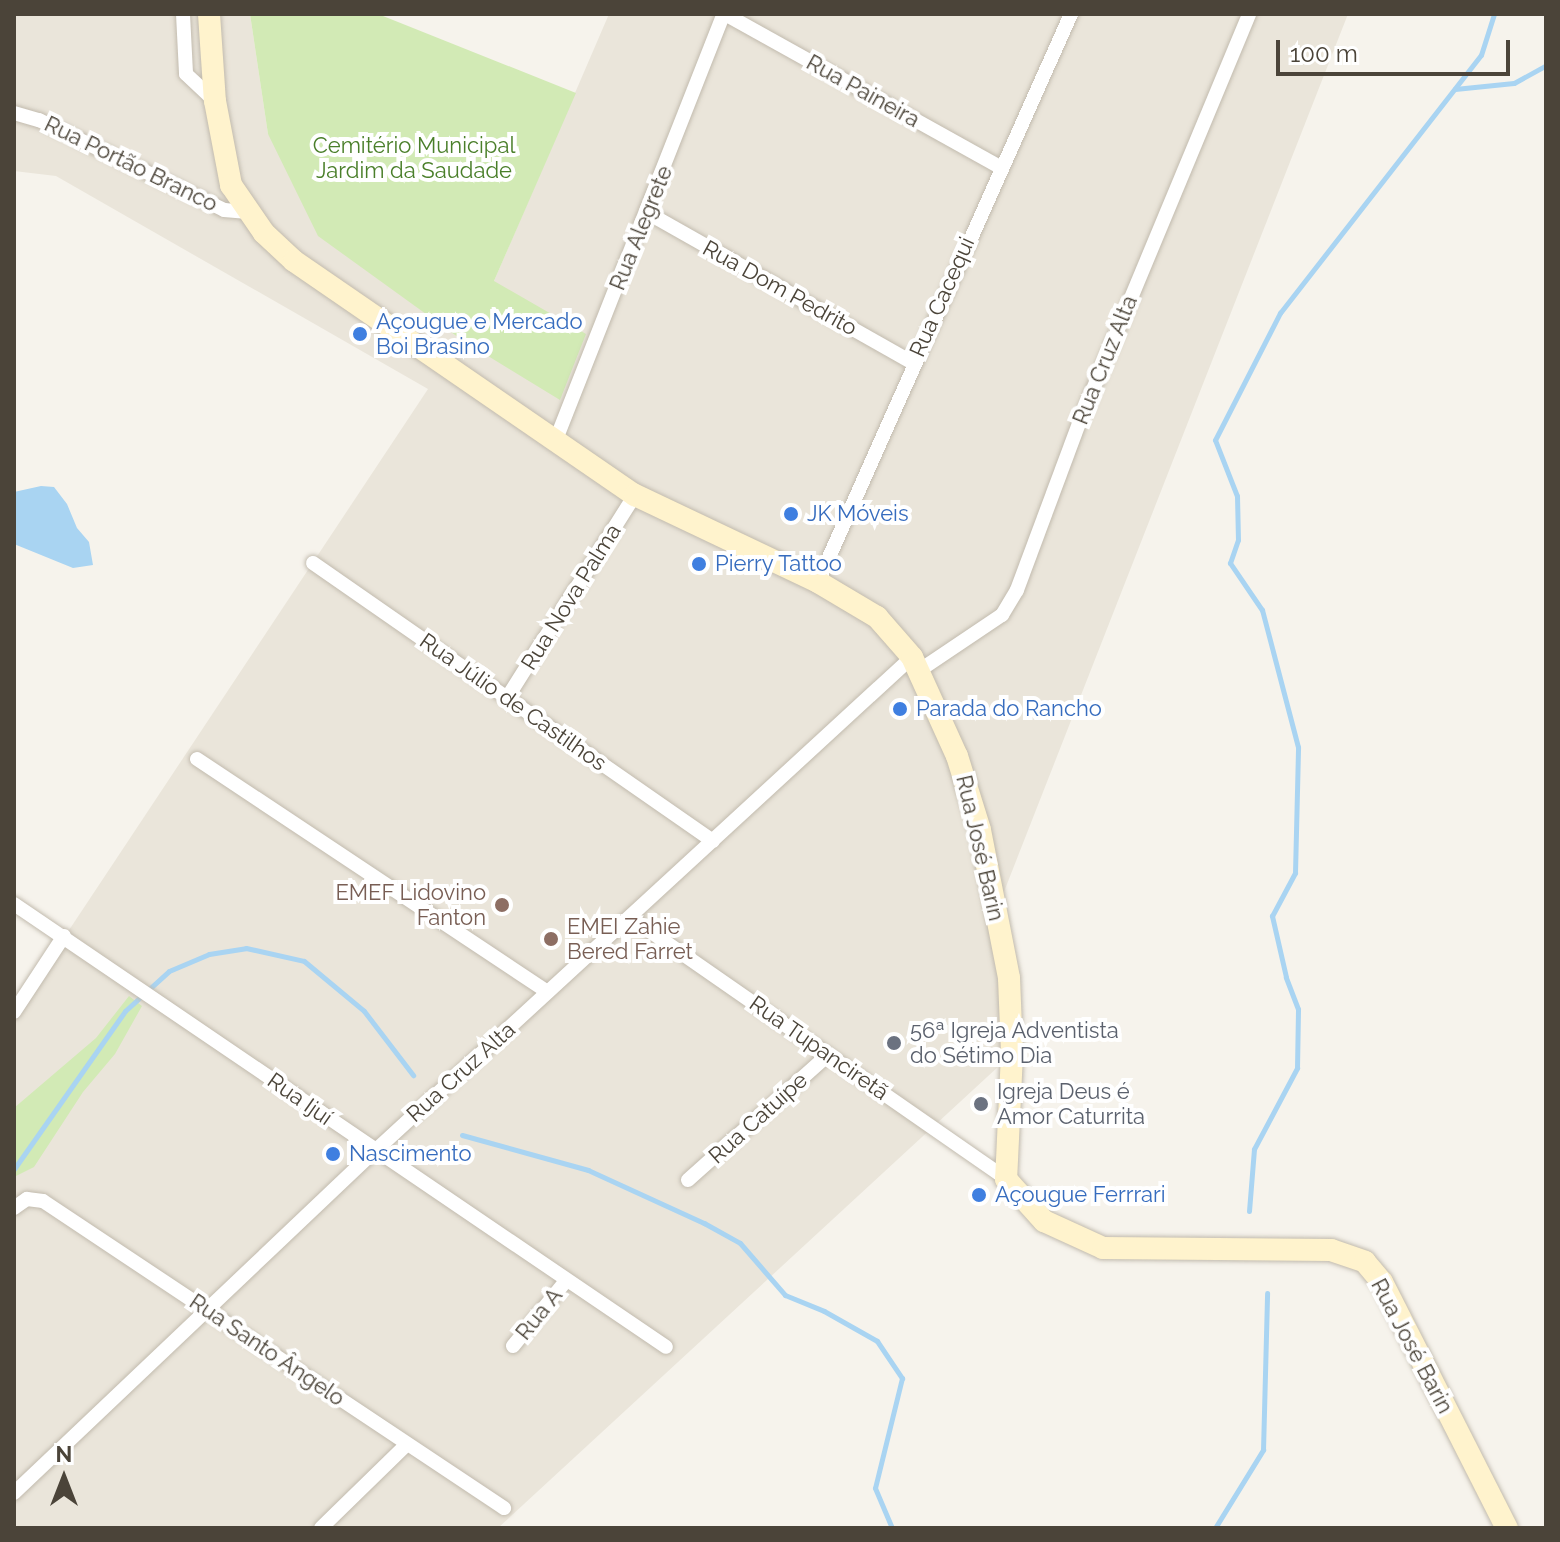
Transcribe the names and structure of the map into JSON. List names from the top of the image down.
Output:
{
  "streets": {
    "main road": ["Rua José Barin"],
    "street": [
      "Rua Paineira",
      "Rua Portão Branco",
      "Rua Alegrete",
      "Rua Dom Pedrito",
      "Rua Cacequi",
      "Rua Cruz Alta",
      "Rua Nova Palma",
      "Rua Júlio de Castilhos",
      "Rua Tupanciretã",
      "Rua Ijuí",
      "Rua Catuípe",
      "Rua A",
      "Rua Santo Ângelo"
    ]
  },
  "crossings": [
    ["Rua Paineira", "Rua Alegrete"],
    ["Rua Paineira", "Rua Cacequi"],
    ["Rua Portão Branco", "Rua José Barin"],
    ["Rua Alegrete", "Rua Dom Pedrito"],
    ["Rua Alegrete", "Rua José Barin"],
    ["Rua Dom Pedrito", "Rua Cacequi"],
    ["Rua Cacequi", "Rua José Barin"],
    ["Rua Cruz Alta", "Rua Júlio de Castilhos"],
    ["Rua Cruz Alta", "Rua José Barin"],
    ["Rua Cruz Alta", "Rua Tupanciretã"],
    ["Rua Cruz Alta", "Rua Ijuí"],
    ["Rua Cruz Alta", "Rua Santo Ângelo"],
    ["Rua Nova Palma", "Rua Júlio de Castilhos"],
    ["Rua Nova Palma", "Rua José Barin"],
    ["Rua José Barin", "Rua Tupanciretã"],
    ["Rua Tupanciretã", "Rua Catuípe"],
    ["Rua Ijuí", "Rua A"]
  ],
  "parks": ["Cemitério Municipal Jardim da Saudade"],
  "places": [
    "Açougue e Mercado Boi Brasino",
    "JK Móveis",
    "Pierry Tattoo",
    "Parada do Rancho",
    "EMEF Lidovino Fanton",
    "EMEI Zahie Bered Farret",
    "56ª Igreja Adventista do Sétimo Dia",
    "Igreja Deus é Amor Caturrita",
    "Nascimento",
    "Açougue Ferrrari"
  ],
  "scale_bar": "100 m",
  "north": "top"
}
